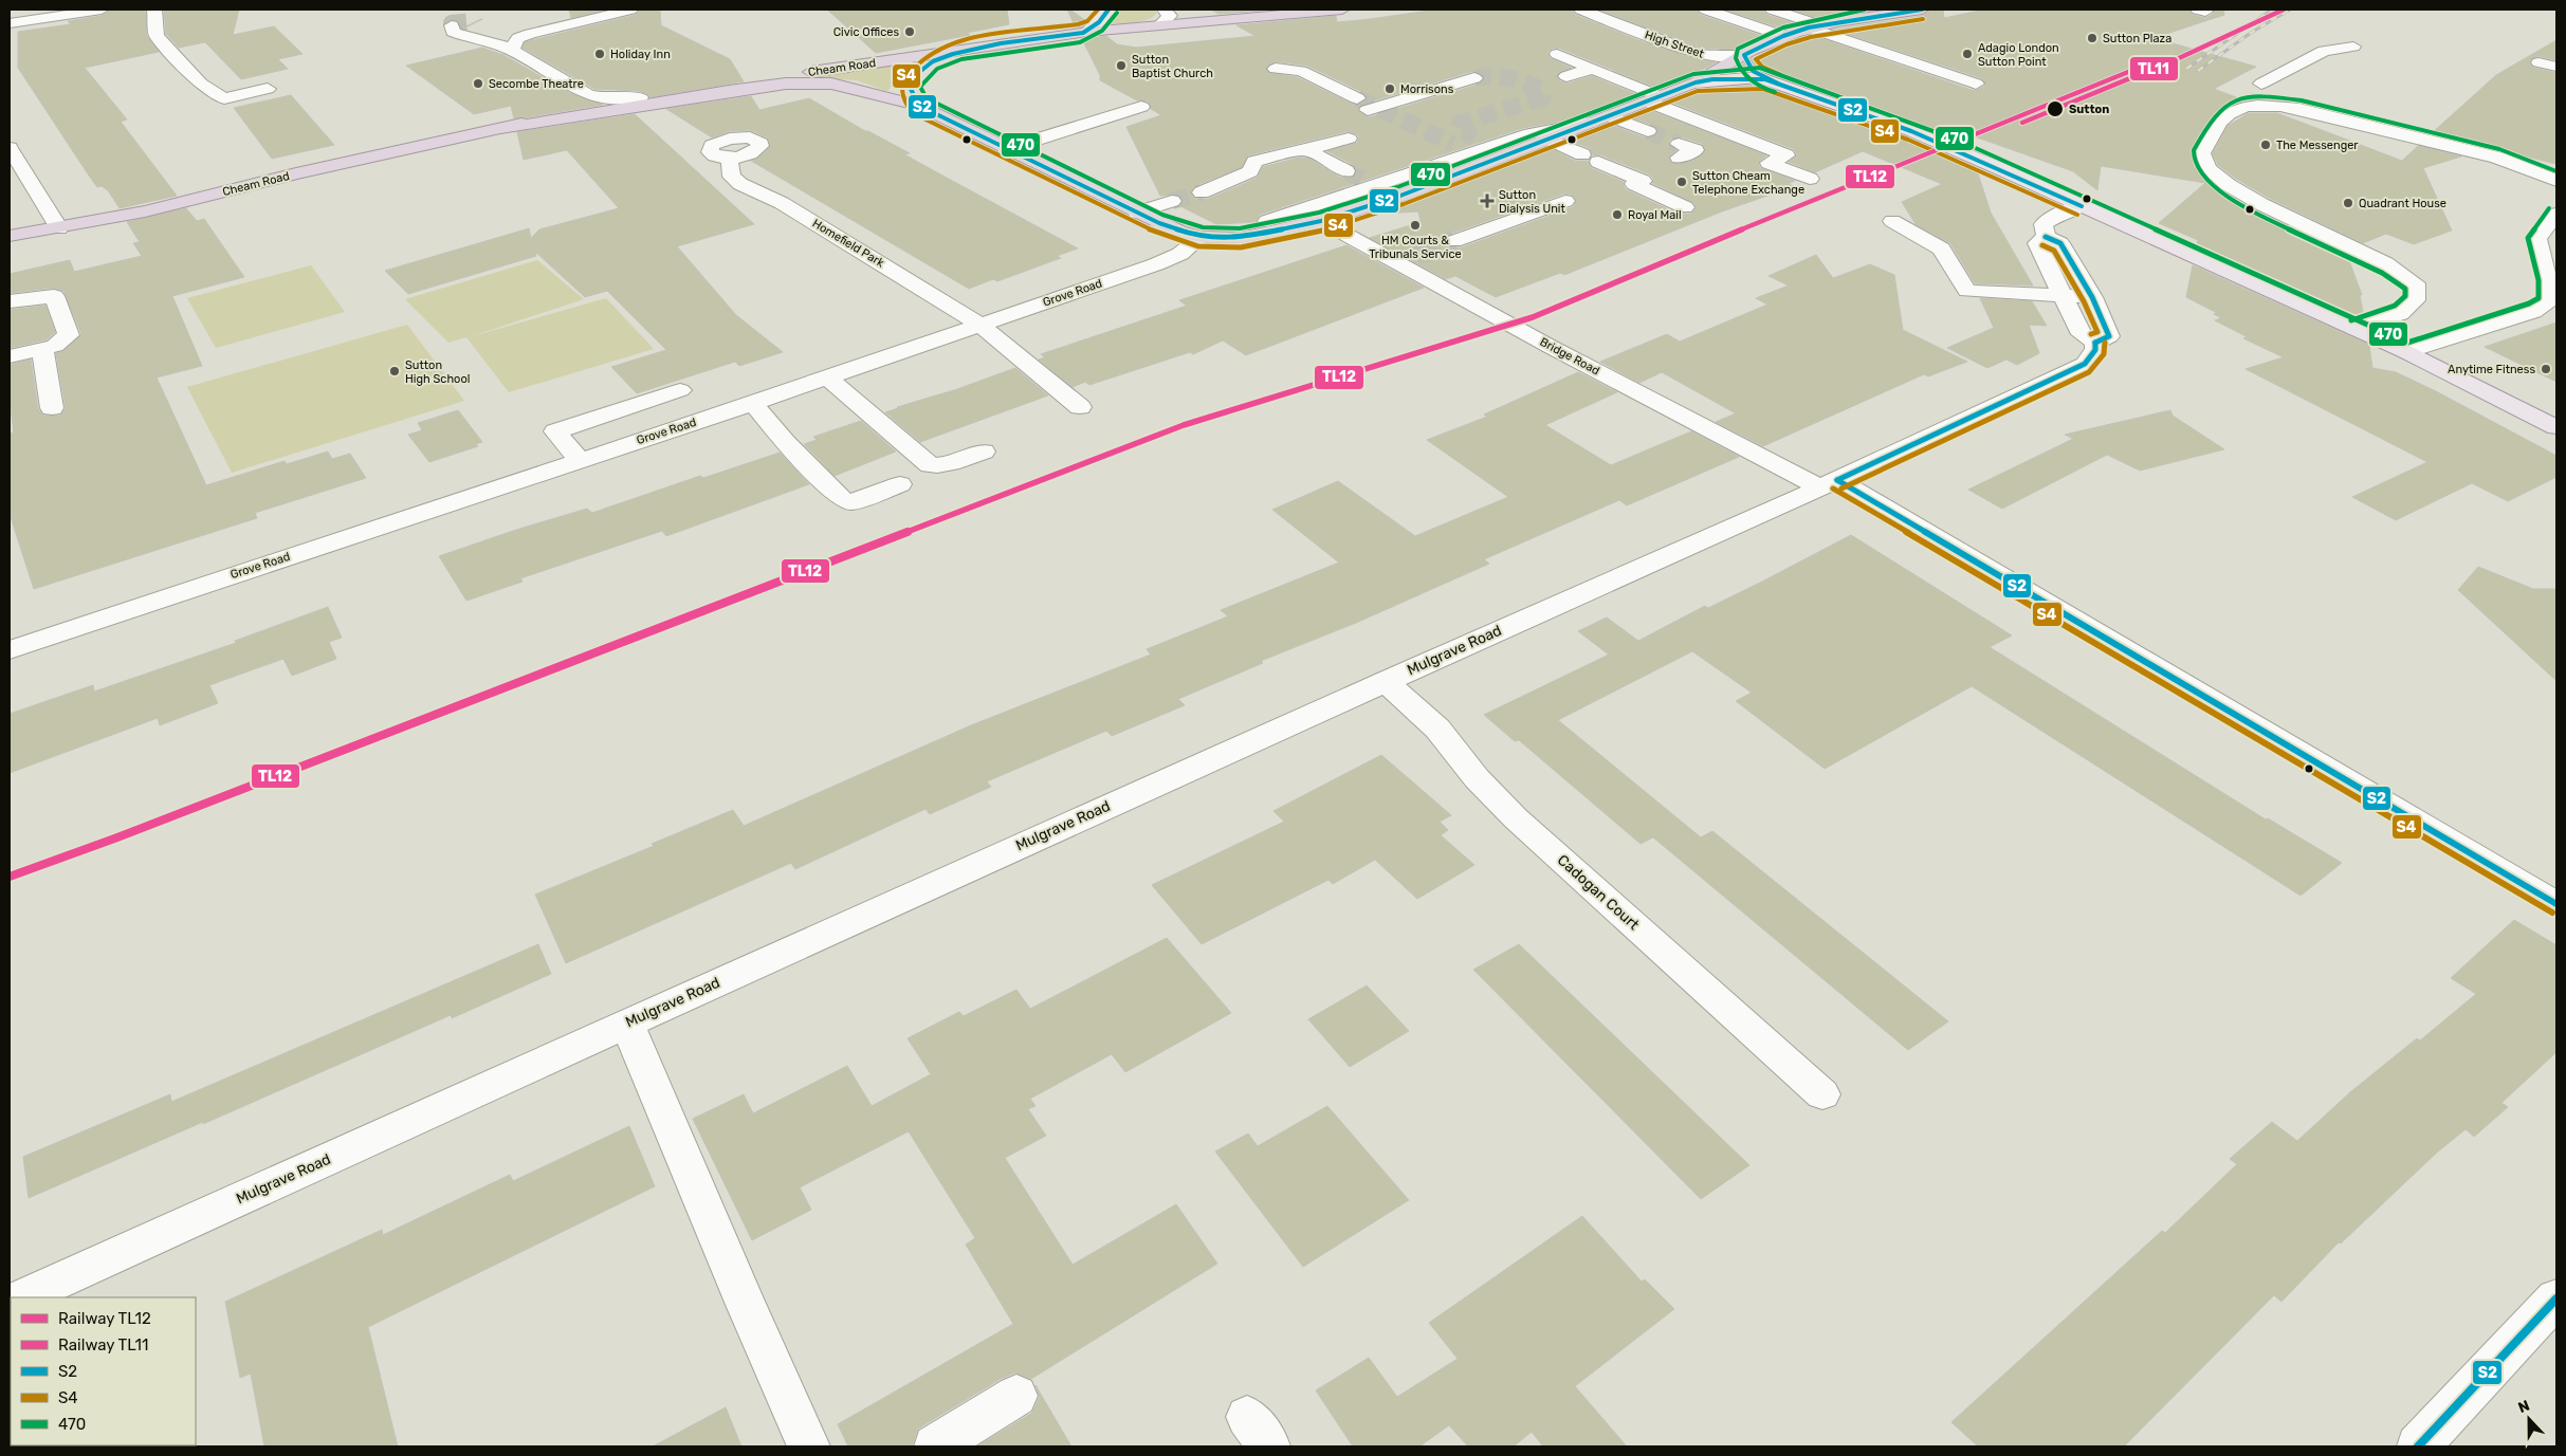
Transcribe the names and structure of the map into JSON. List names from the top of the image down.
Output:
{
  "streets": {
    "highway": ["Cheam Road"],
    "main road": ["High Street"],
    "street": [
      "Homefield Park",
      "Grove Road",
      "Bridge Road",
      "Mulgrave Road",
      "Cadogan Court"
    ]
  },
  "crossings": [
    ["Cheam Road", "Grove Road"],
    ["Homefield Park", "Grove Road"],
    ["Bridge Road", "Mulgrave Road"],
    ["Mulgrave Road", "Cadogan Court"]
  ],
  "places": {
    "other": [
      "Civic Offices",
      "Sutton Plaza",
      "Holiday Inn",
      "Adagio London Sutton Point",
      "Sutton Baptist Church",
      "Secombe Theatre",
      "Morrisons",
      "Sutton",
      "The Messenger",
      "Sutton Cheam Telephone Exchange",
      "Quadrant House",
      "Royal Mail",
      "HM Courts & Tribunals Service",
      "Anytime Fitness",
      "Sutton High School"
    ],
    "health": ["Sutton Dialysis Unit"]
  },
  "lines": [
    "rail line TL11",
    "transit line S2",
    "transit line S4",
    "transit line 470",
    "rail line TL12"
  ],
  "legend": [
    "Railway TL12",
    "Railway TL11",
    "S2",
    "S4",
    "470"
  ],
  "north": "top"
}
